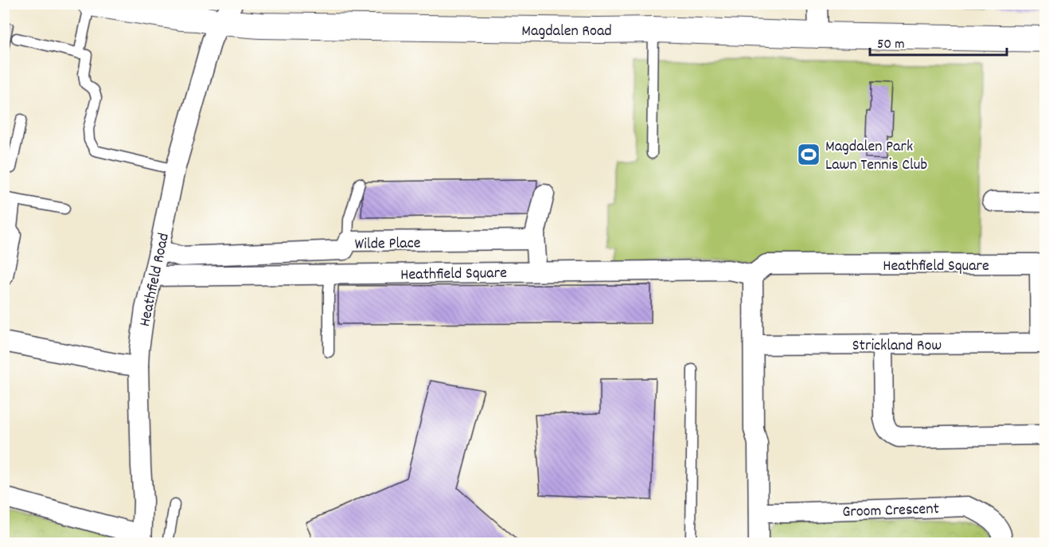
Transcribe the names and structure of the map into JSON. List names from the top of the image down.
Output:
{
  "streets": {
    "street": [
      "Magdalen Road",
      "Wilde Place",
      "Heathfield Square",
      "Heathfield Road",
      "Strickland Row",
      "Groom Crescent"
    ]
  },
  "crossings": [
    ["Magdalen Road", "Heathfield Road"],
    ["Wilde Place", "Heathfield Road"],
    ["Heathfield Square", "Heathfield Road"],
    ["Heathfield Square", "Strickland Row"]
  ],
  "places": {
    "sports": ["Magdalen Park Lawn Tennis Club"]
  },
  "scale_bar": "50 m"
}
